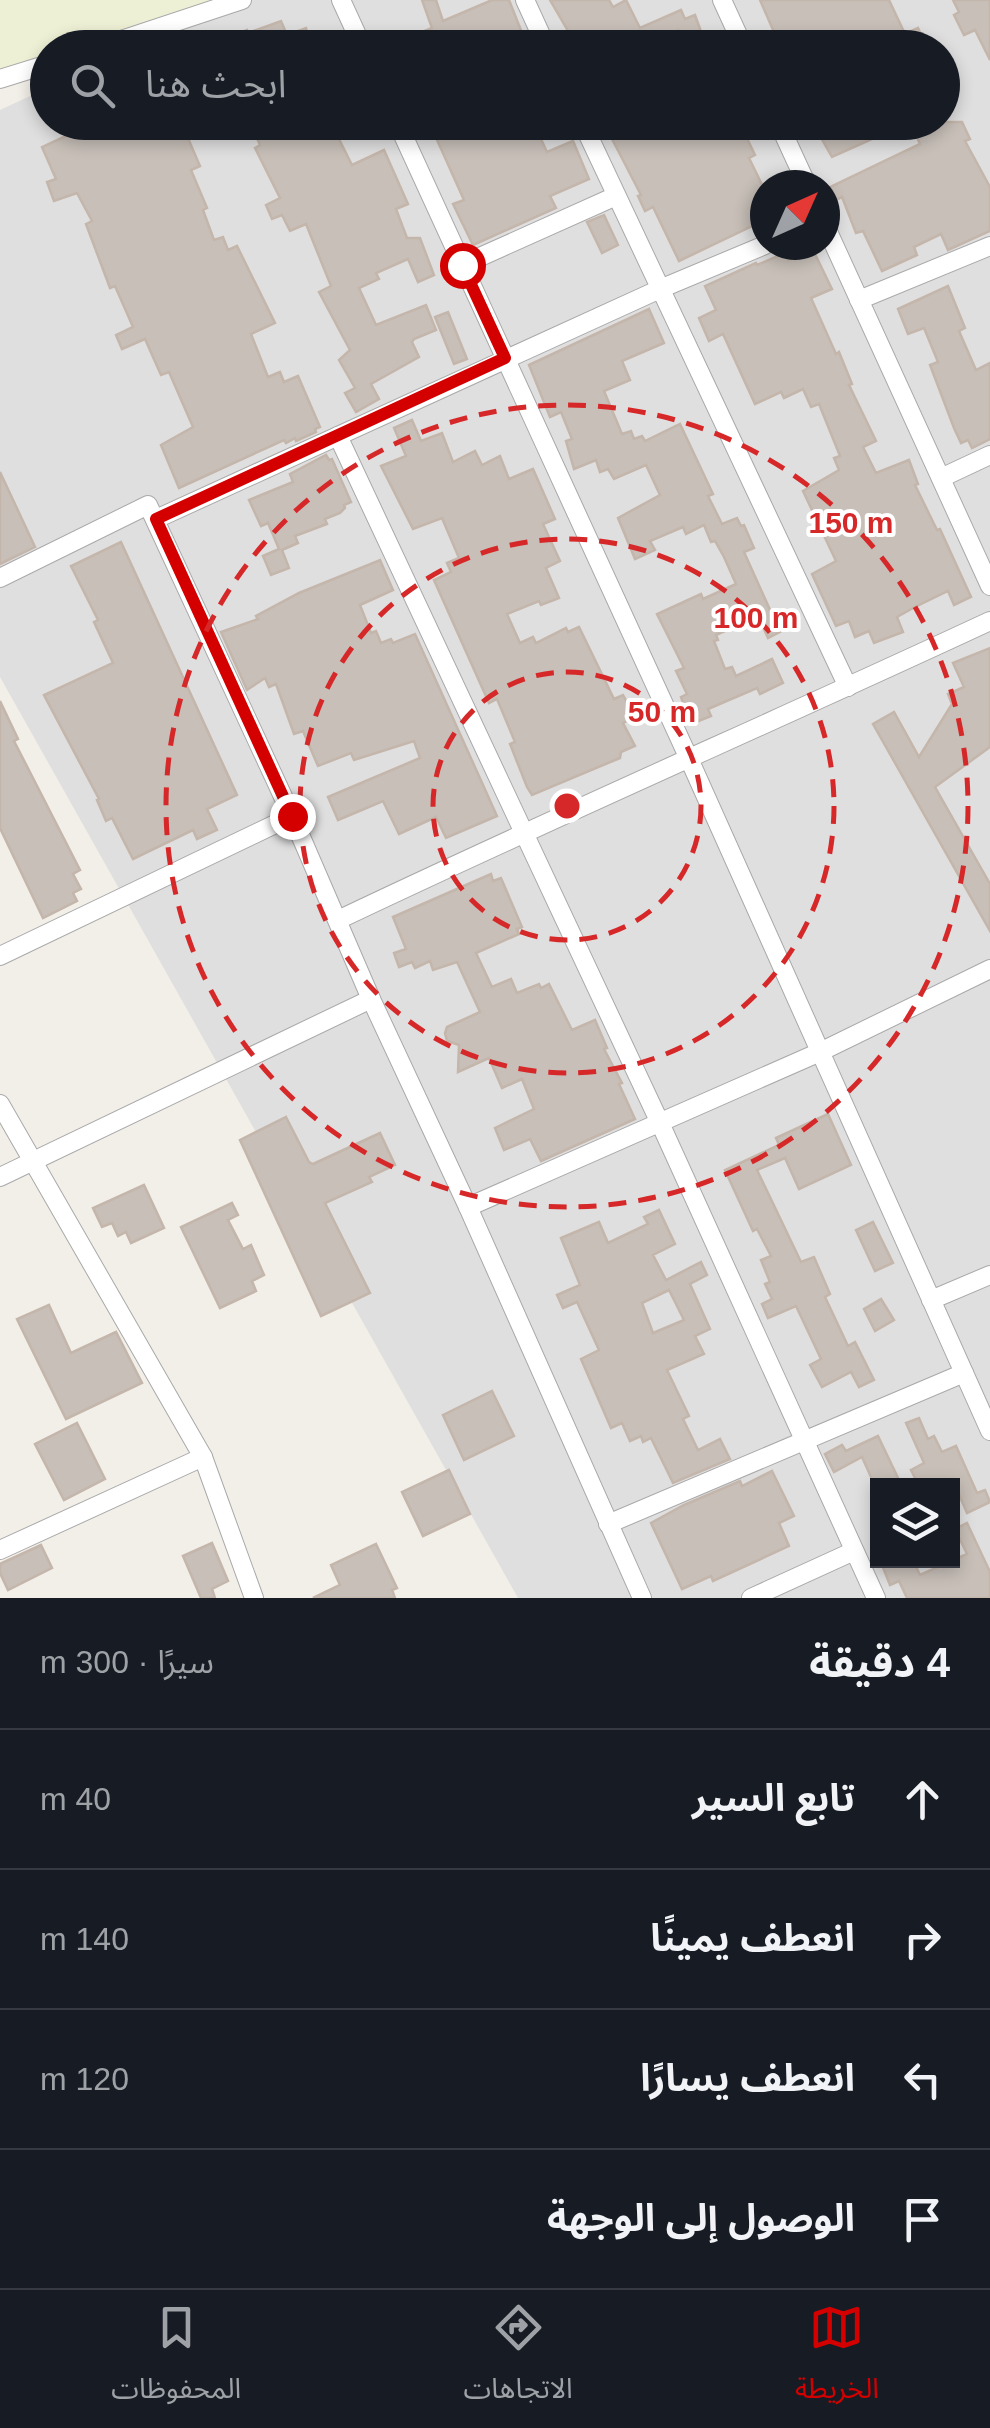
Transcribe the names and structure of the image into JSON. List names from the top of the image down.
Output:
{
  "north": "top right",
  "page": {
    "search": "ابحث هنا",
    "heading": ["4 دقيقة", "سيرًا · 300 m"],
    "list": [
      ["تابع السير", "40 m"],
      ["انعطف يمينًا", "140 m"],
      ["انعطف يسارًا", "120 m"],
      "الوصول إلى الوجهة"
    ],
    "nav": ["الخريطة", "الاتجاهات", "المحفوظات"]
  },
  "rings": ["150 m", "100 m", "50 m"]
}
